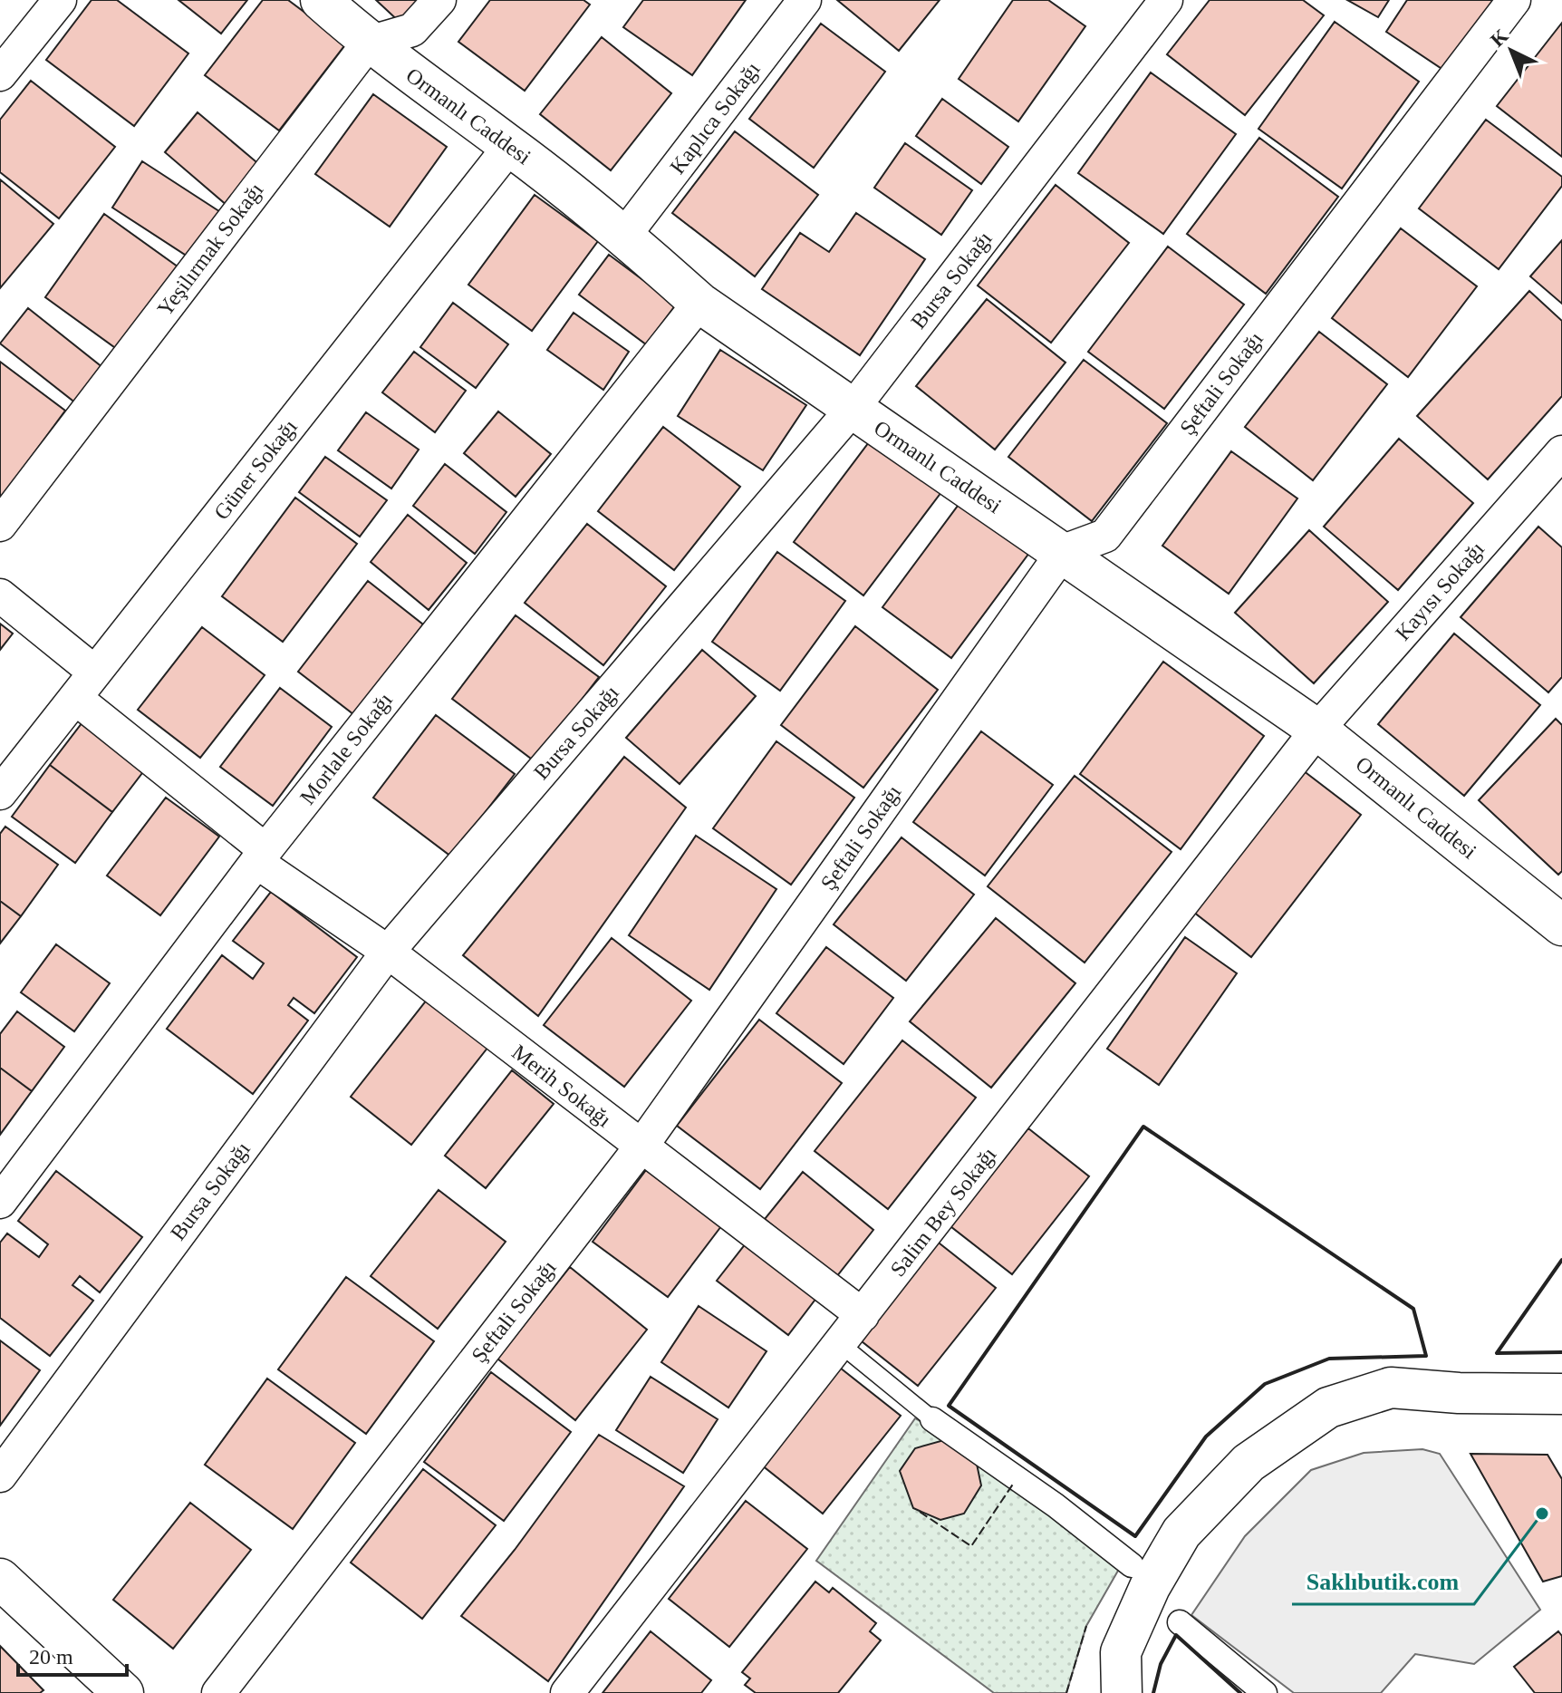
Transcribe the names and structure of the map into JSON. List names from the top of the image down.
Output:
{
  "streets": {
    "main road": ["Ormanlı Caddesi"],
    "street": [
      "Kaplıca Sokağı",
      "Yeşilırmak Sokağı",
      "Bursa Sokağı",
      "Şeftali Sokağı",
      "Güner Sokağı",
      "Kayısı Sokağı",
      "Morlale Sokağı",
      "Merih Sokağı",
      "Salim Bey Sokağı"
    ]
  },
  "crossings": [
    ["Ormanlı Caddesi", "Kaplıca Sokağı"],
    ["Ormanlı Caddesi", "Yeşilırmak Sokağı"],
    ["Ormanlı Caddesi", "Bursa Sokağı"],
    ["Ormanlı Caddesi", "Şeftali Sokağı"],
    ["Ormanlı Caddesi", "Güner Sokağı"],
    ["Ormanlı Caddesi", "Kayısı Sokağı"],
    ["Ormanlı Caddesi", "Morlale Sokağı"],
    ["Ormanlı Caddesi", "Salim Bey Sokağı"],
    ["Bursa Sokağı", "Merih Sokağı"],
    ["Şeftali Sokağı", "Merih Sokağı"],
    ["Güner Sokağı", "Merih Sokağı"],
    ["Kayısı Sokağı", "Salim Bey Sokağı"],
    ["Morlale Sokağı", "Merih Sokağı"],
    ["Merih Sokağı", "Salim Bey Sokağı"]
  ],
  "places": ["Saklıbutik.com"],
  "scale_bar": "20 m",
  "north": "top left"
}
